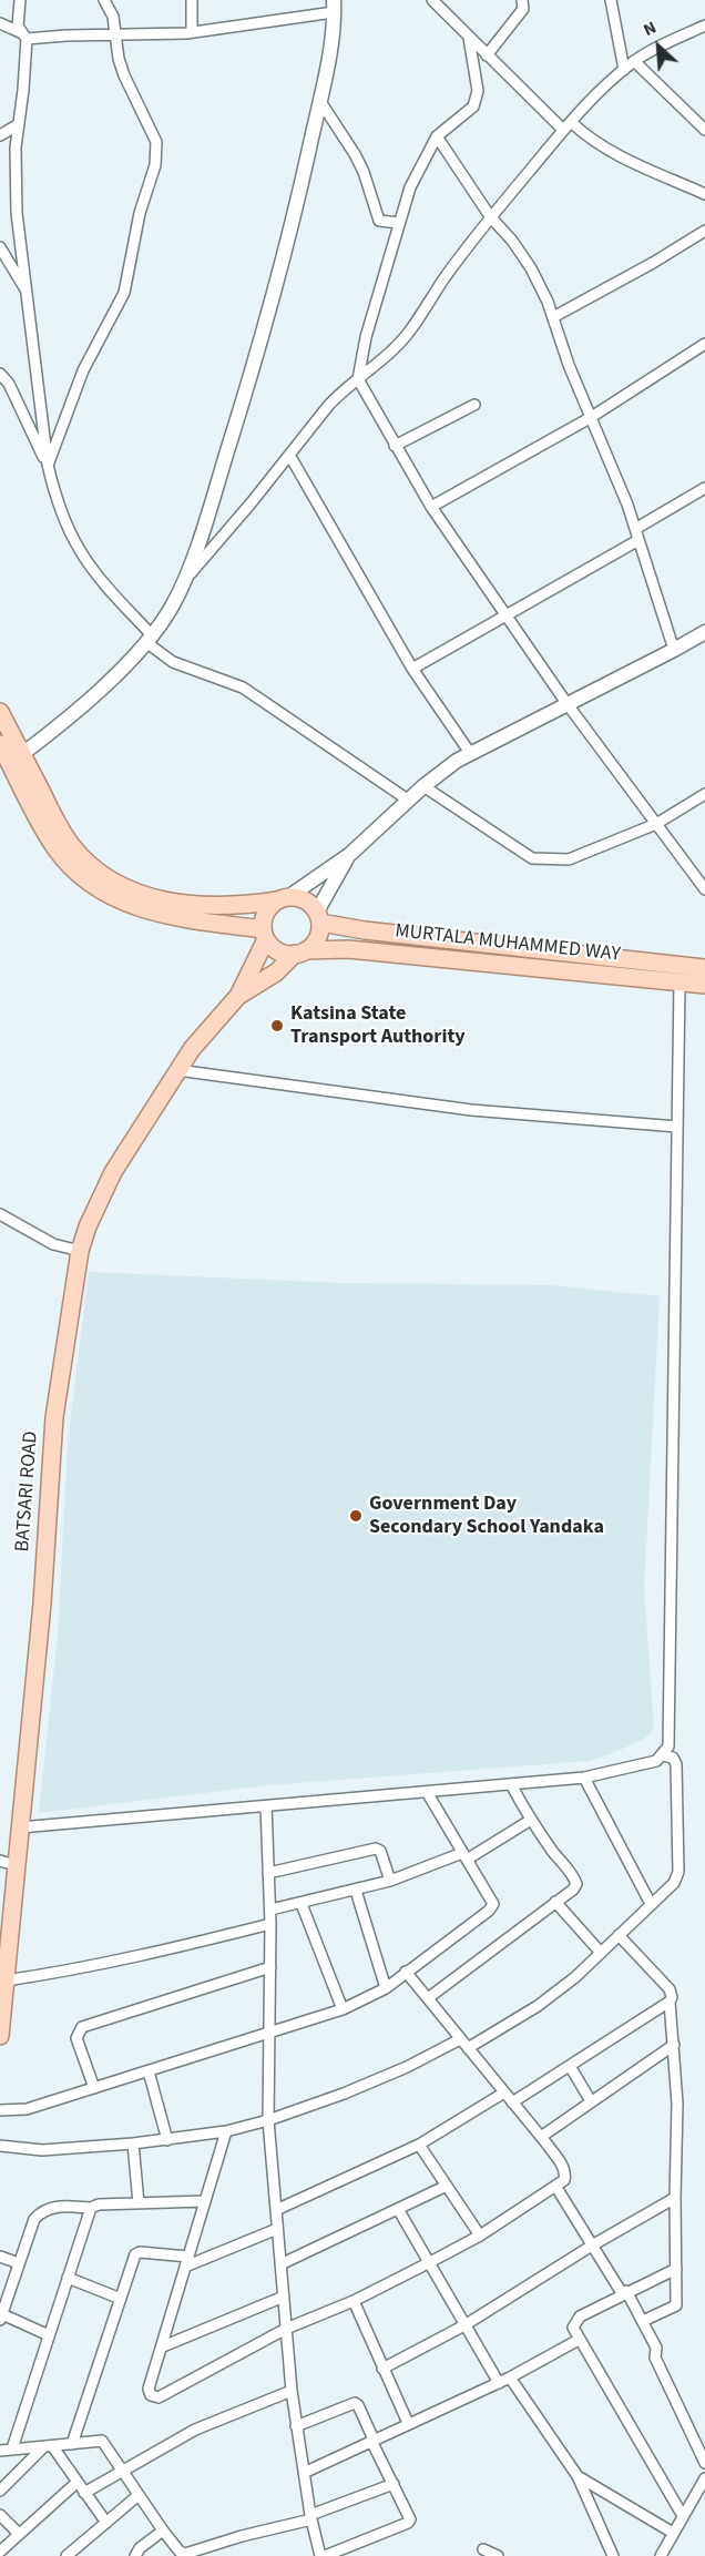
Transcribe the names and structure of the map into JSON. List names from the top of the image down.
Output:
{
  "streets": {
    "main road": ["MURTALA MUHAMMED WAY", "BATSARI ROAD"]
  },
  "places": ["Katsina State Transport Authority", "Government Day Secondary School Yandaka"],
  "north": "top left"
}
